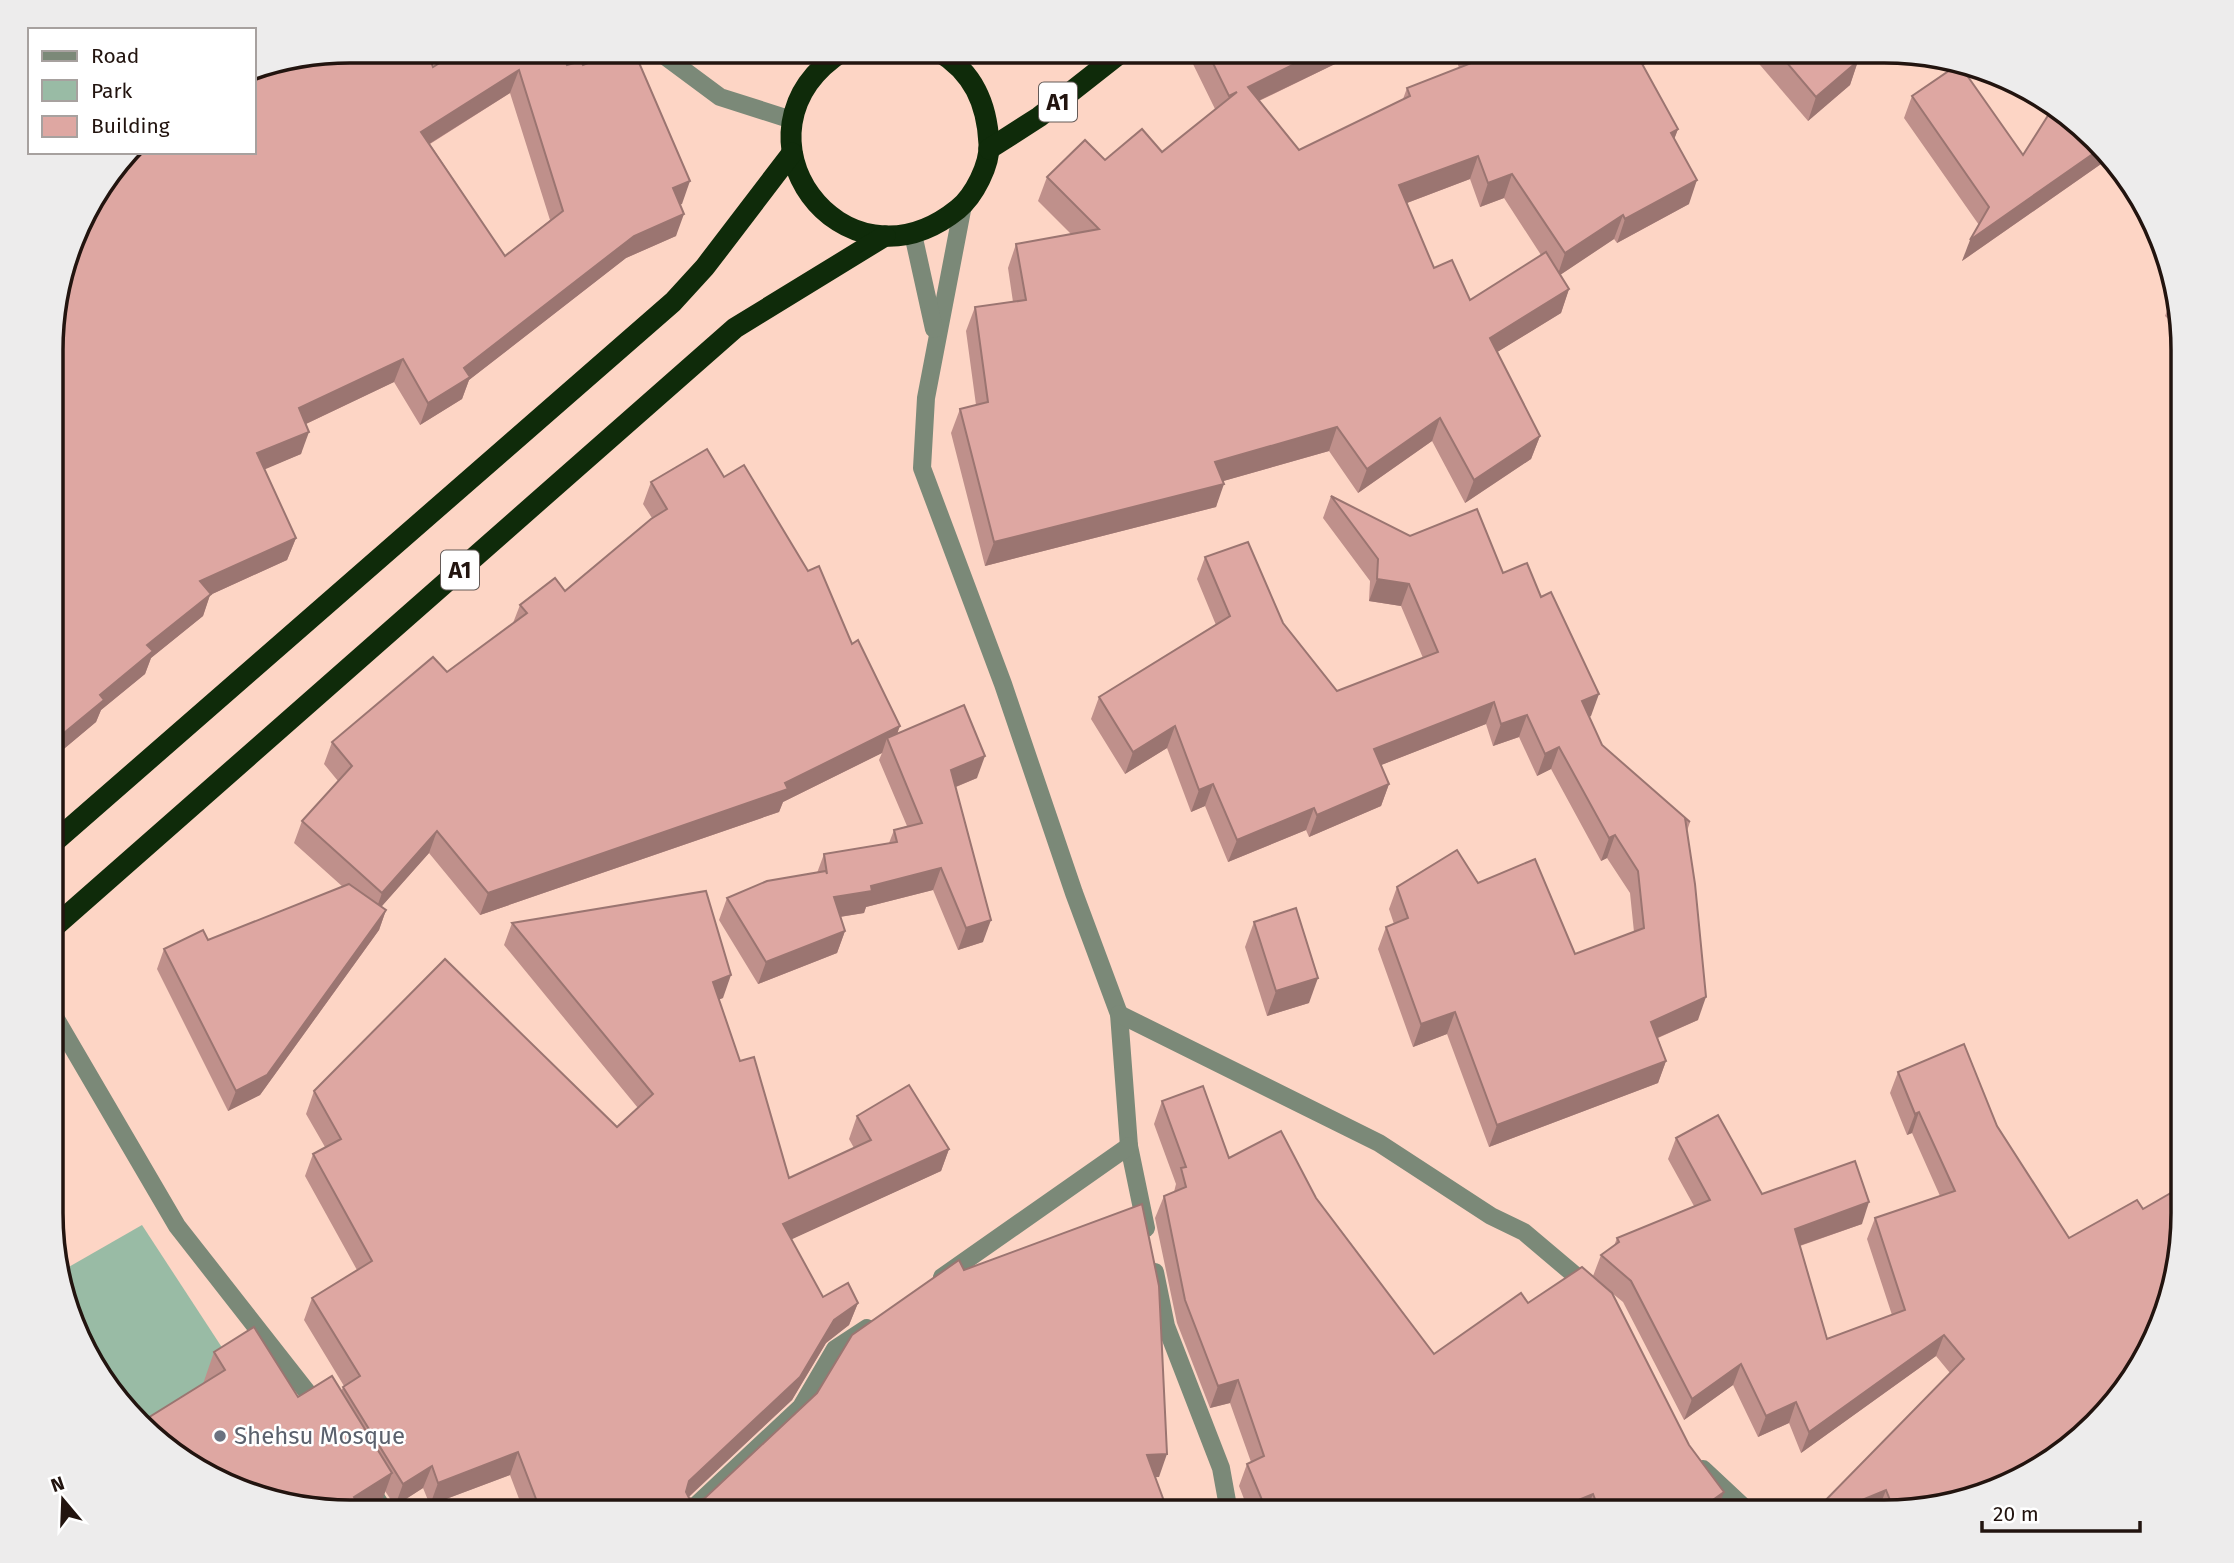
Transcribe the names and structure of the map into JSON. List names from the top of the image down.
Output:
{
  "streets": {
    "highway": ["A1"]
  },
  "places": ["Shehsu Mosque"],
  "legend": ["Road", "Park", "Building"],
  "scale_bar": "20 m",
  "north": "top"
}
